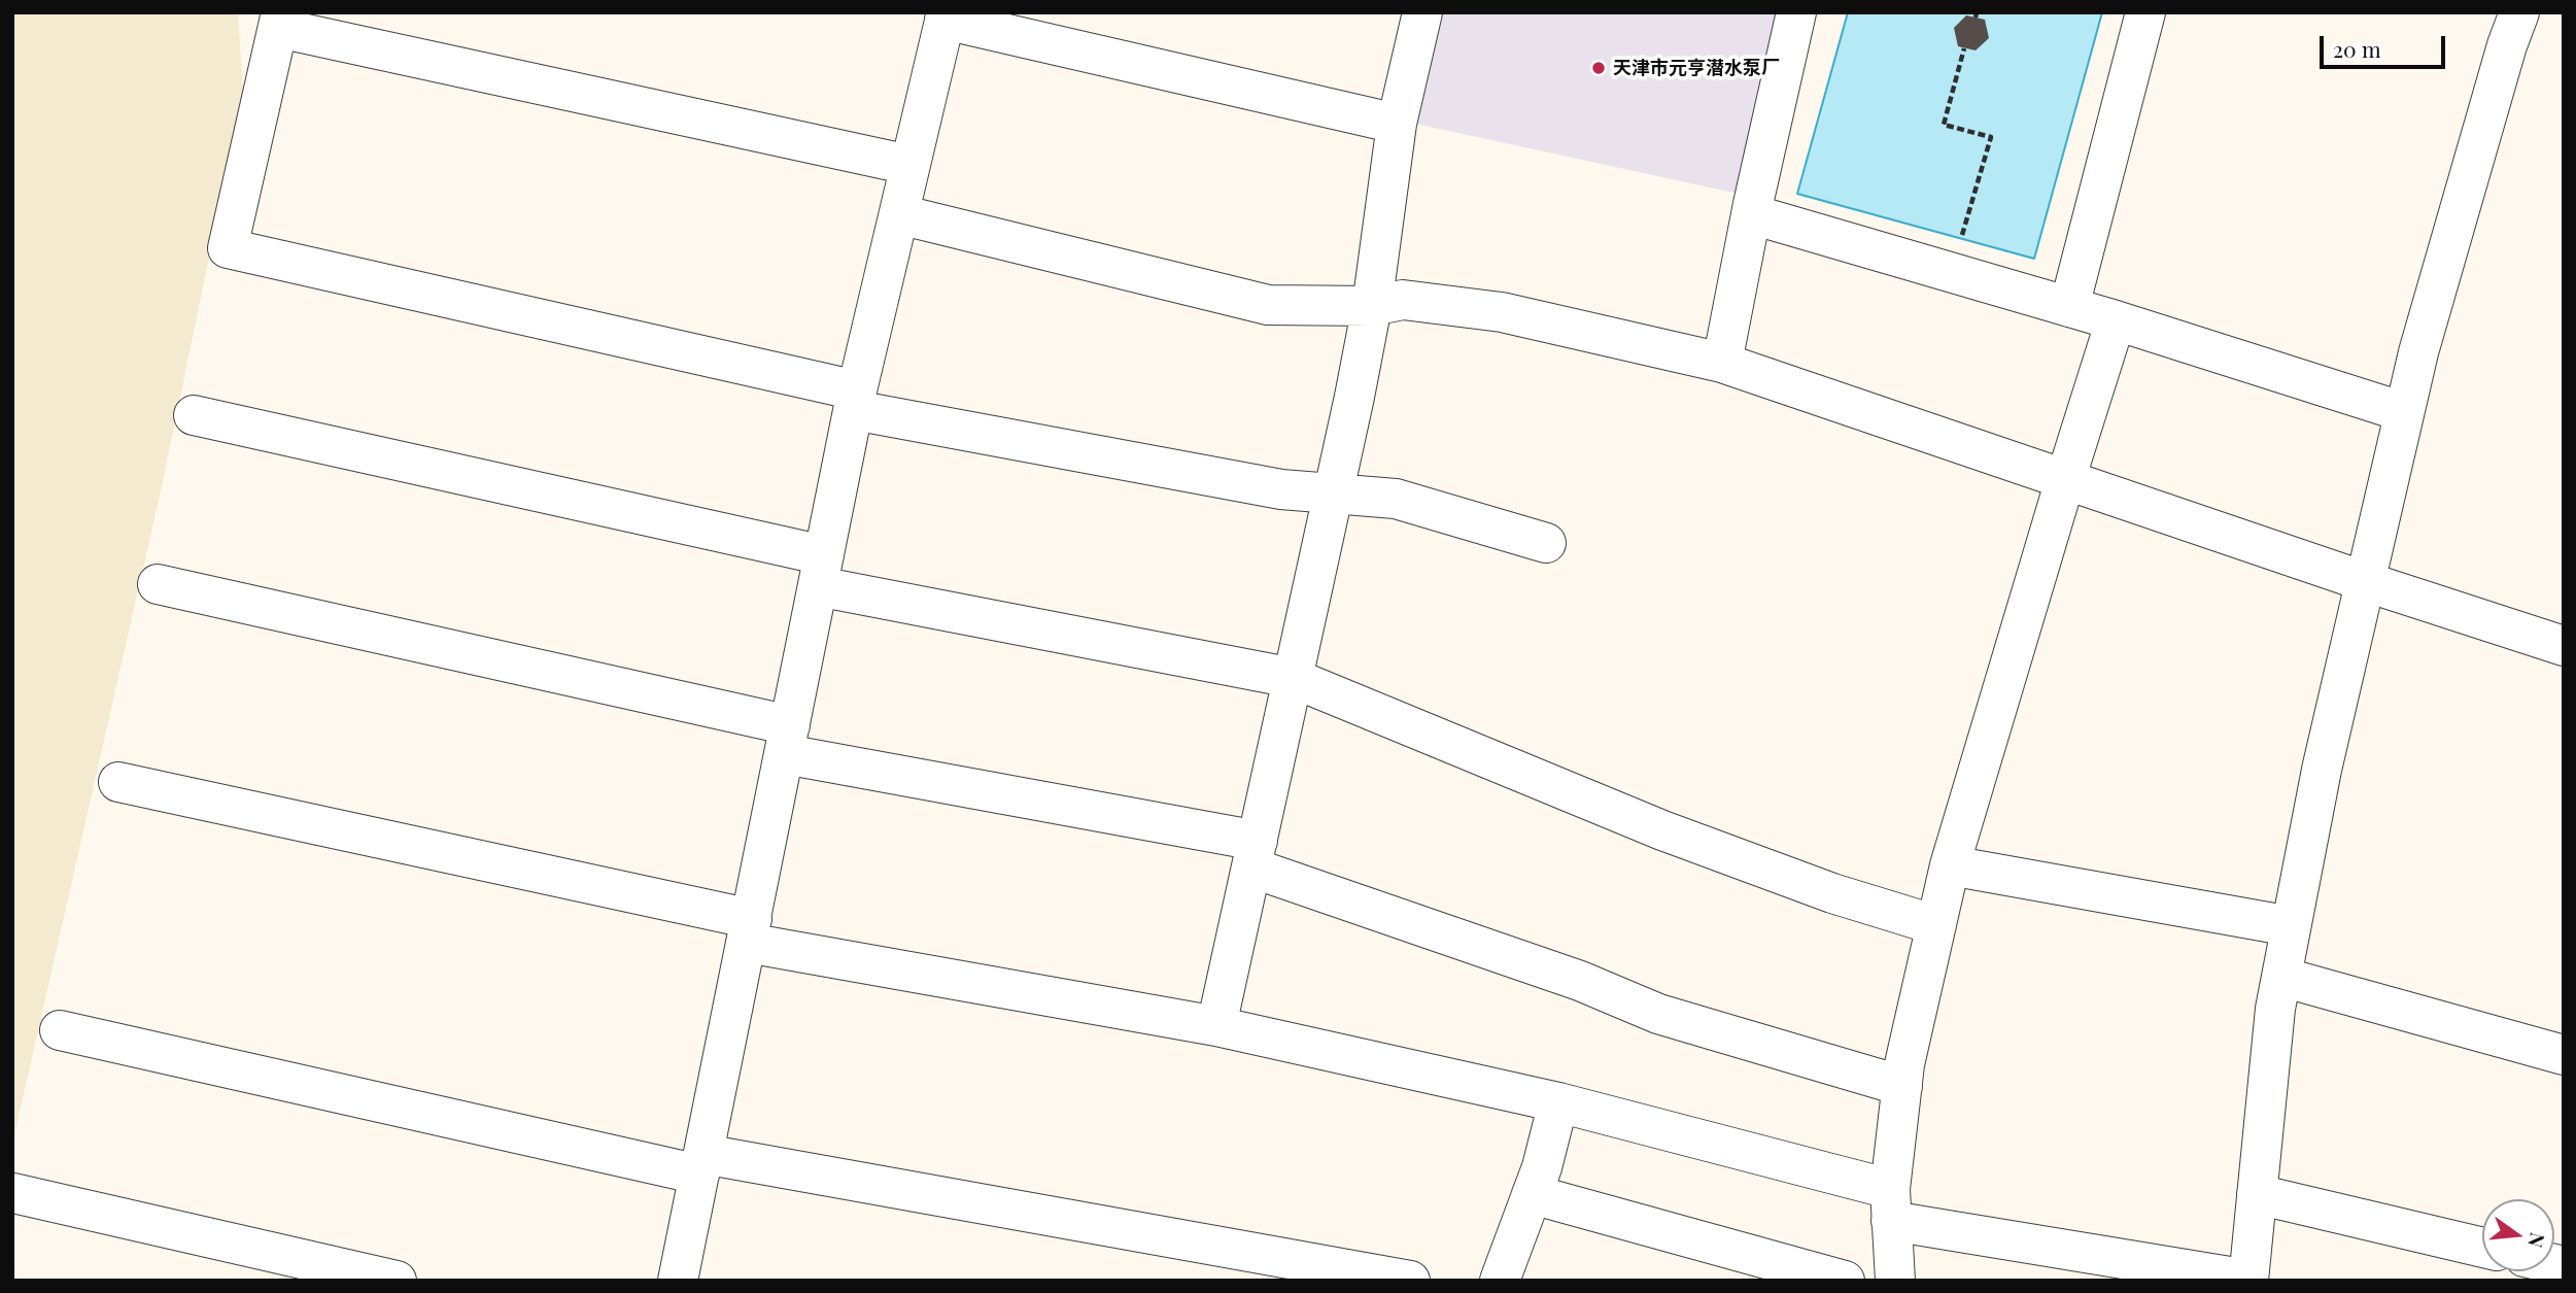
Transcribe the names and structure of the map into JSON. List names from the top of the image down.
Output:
{
  "places": ["天津市元亨潜水泵厂"],
  "scale_bar": "20 m",
  "north": "right"
}
